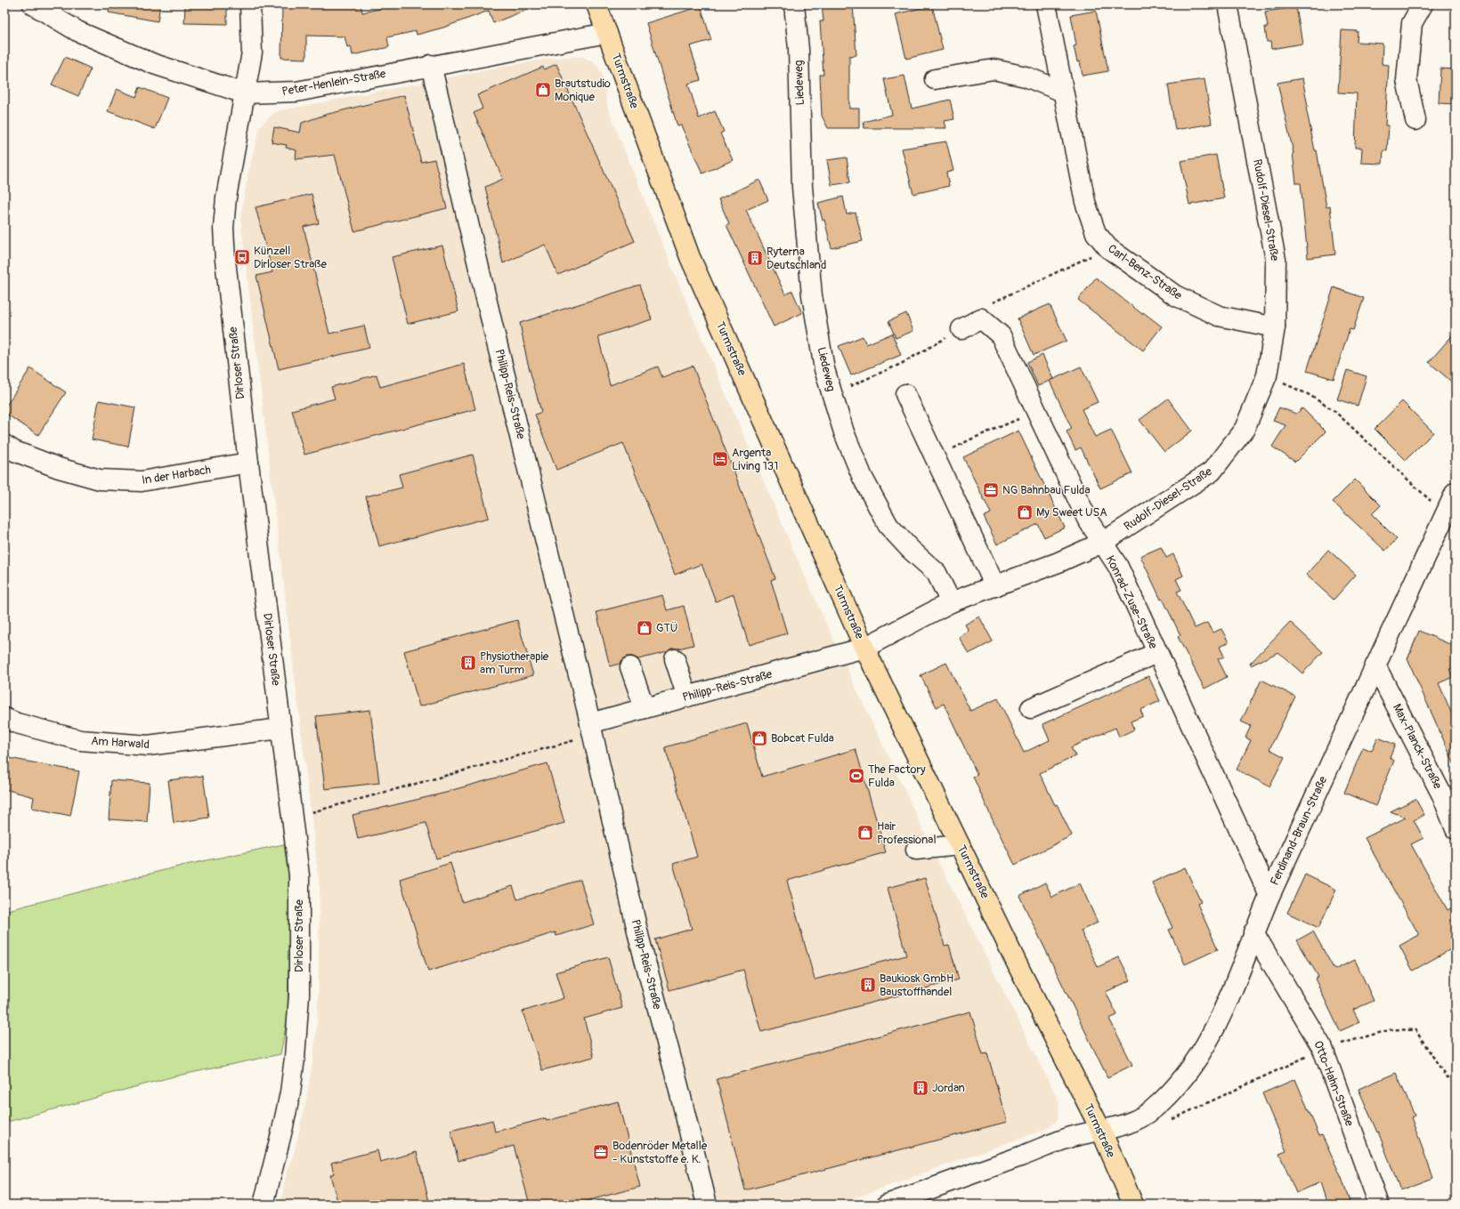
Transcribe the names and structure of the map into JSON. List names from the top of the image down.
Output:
{
  "streets": {
    "main road": ["Turmstraße"],
    "street": [
      "Peter-Henlein-Straße",
      "Liedeweg",
      "Rudolf-Diesel-Straße",
      "Carl-Benz-Straße",
      "Dirloser Straße",
      "Philipp-Reis-Straße",
      "In der Harbach",
      "Konrad-Zuse-Straße",
      "Am Harwald",
      "Max-Planck-Straße",
      "Ferdinand-Braun-Straße",
      "Otto-Hahn-Straße"
    ]
  },
  "crossings": [
    ["Turmstraße", "Peter-Henlein-Straße"],
    ["Turmstraße", "Philipp-Reis-Straße"],
    ["Turmstraße", "Ferdinand-Braun-Straße"],
    ["Peter-Henlein-Straße", "Dirloser Straße"],
    ["Peter-Henlein-Straße", "Philipp-Reis-Straße"],
    ["Liedeweg", "Rudolf-Diesel-Straße"],
    ["Rudolf-Diesel-Straße", "Carl-Benz-Straße"],
    ["Rudolf-Diesel-Straße", "Konrad-Zuse-Straße"],
    ["Dirloser Straße", "In der Harbach"],
    ["Dirloser Straße", "Am Harwald"],
    ["Konrad-Zuse-Straße", "Ferdinand-Braun-Straße"],
    ["Max-Planck-Straße", "Ferdinand-Braun-Straße"],
    ["Ferdinand-Braun-Straße", "Otto-Hahn-Straße"]
  ],
  "places": {
    "shop": [
      "Brautstudio Monique",
      "My Sweet USA",
      "GTÜ",
      "Bobcat Fulda",
      "Hair Professional"
    ],
    "bus stop": ["Künzell Dirloser Straße"],
    "building": [
      "Ryterna Deutschland",
      "Physiotherapie am Turm",
      "Baukiosk GmbH Baustoffhandel",
      "Jordan"
    ],
    "hotel": ["Argenta Living 131"],
    "office": ["NG Bahnbau Fulda", "Bodenröder Metalle - Kunststoffe e. K."],
    "sports": ["The Factory Fulda"]
  }
}
